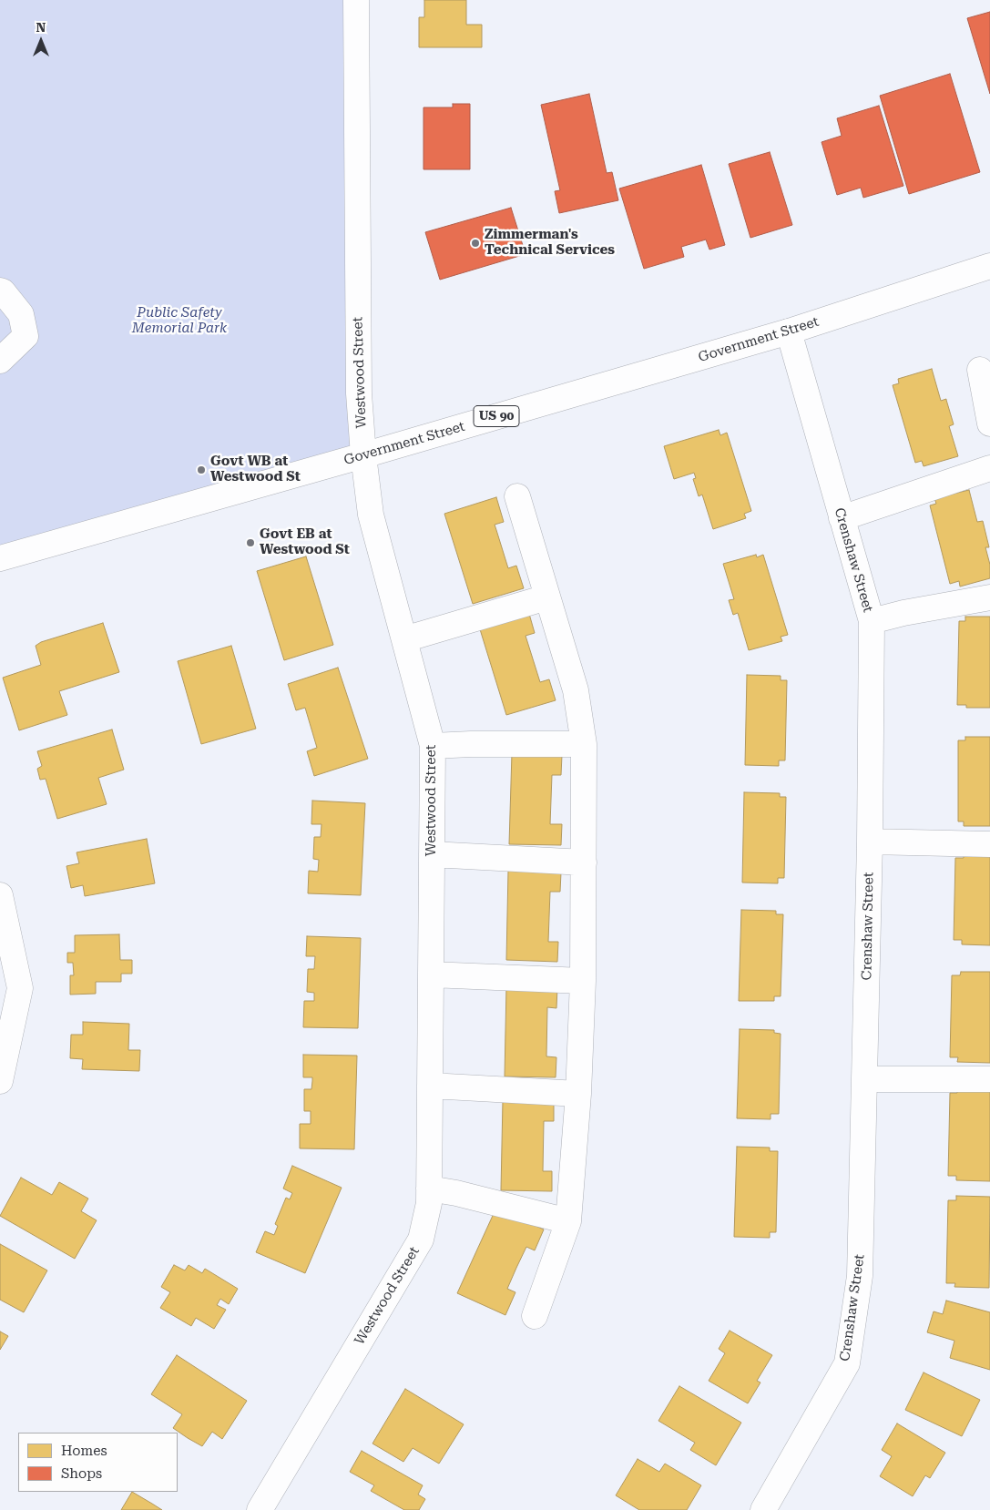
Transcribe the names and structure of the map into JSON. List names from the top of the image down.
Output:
{
  "streets": {
    "street": [
      "Government Street",
      "Westwood Street",
      "US 90",
      "Crenshaw Street"
    ]
  },
  "crossings": [
    ["Government Street", "Westwood Street"],
    ["Government Street", "Crenshaw Street"]
  ],
  "parks": ["Public Safety Memorial Park"],
  "places": ["Zimmerman's Technical Services", "Govt WB at Westwood St", "Govt EB at Westwood St"],
  "legend": ["Homes", "Shops"],
  "north": "top"
}
